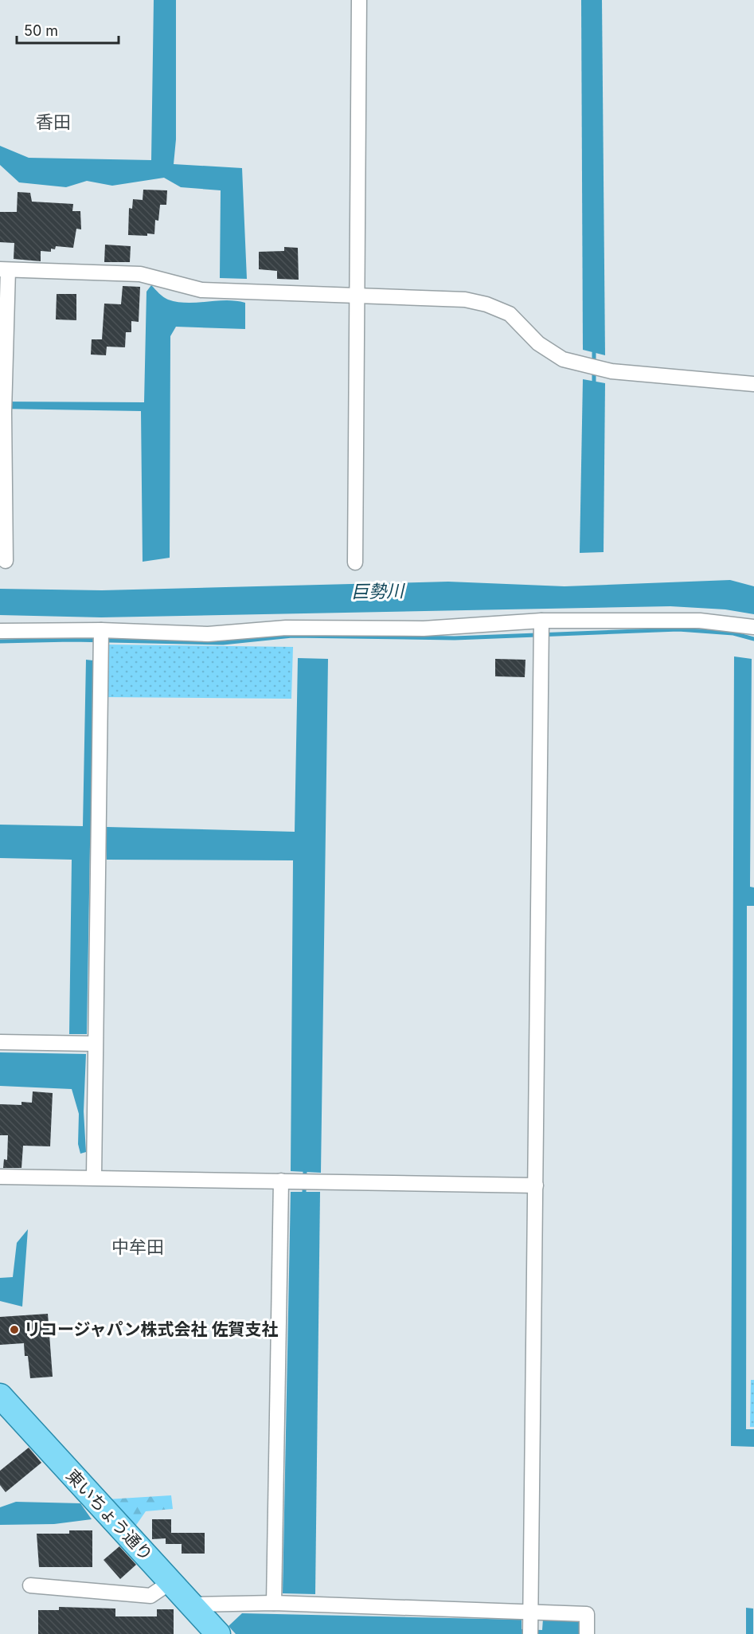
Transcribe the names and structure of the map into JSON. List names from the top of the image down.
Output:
{
  "streets": {
    "main road": ["東いちょう通り"]
  },
  "districts": ["香田", "中牟田"],
  "water": ["巨勢川"],
  "places": ["リコージャパン株式会社 佐賀支社"],
  "scale_bar": "50 m"
}
